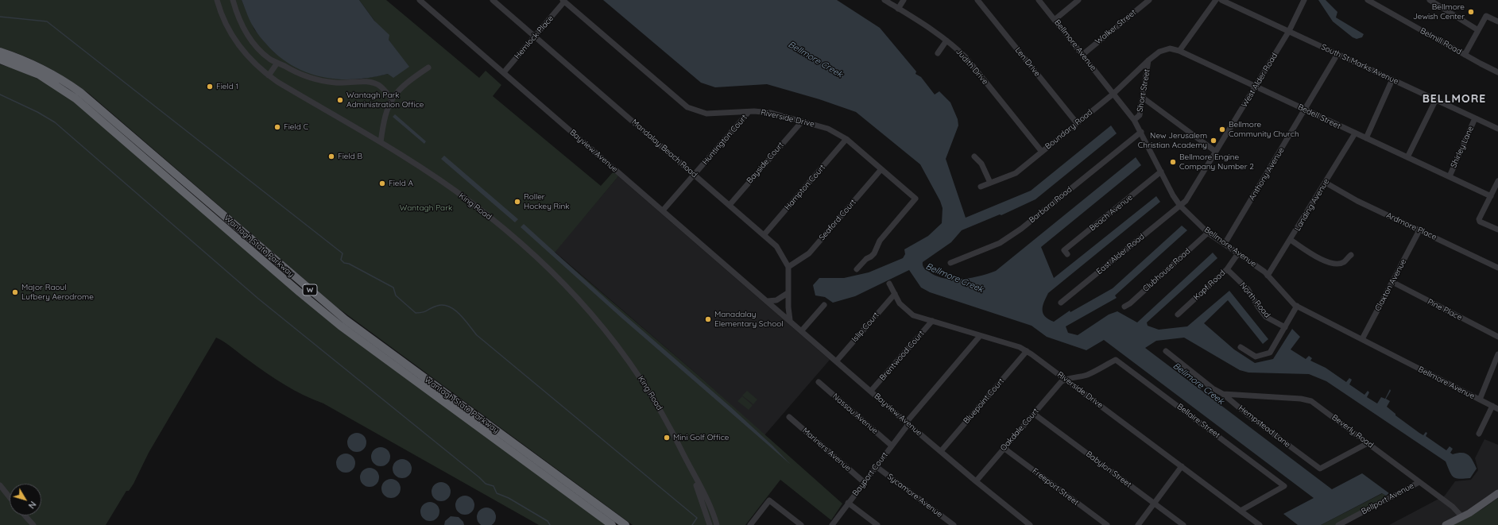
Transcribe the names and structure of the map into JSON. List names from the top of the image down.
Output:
{
  "streets": {
    "highway": ["Wantagh State Parkway", "W"],
    "street": [
      "Walker Street",
      "Hemlock Place",
      "Belmill Road",
      "Bellmore Avenue",
      "Len Drive",
      "South St Marks Avenue",
      "Judith Drive",
      "West Alder Road",
      "Short Street",
      "Bedell Street",
      "Riverside Drive",
      "Boundary Road",
      "Huntington Court",
      "Shirley Lane",
      "Mandalay Beach Road",
      "Bayview Avenue",
      "Bayside Court",
      "Anthony Avenue",
      "Hampton Court",
      "Barbara Road",
      "Landing Avenue",
      "King Road",
      "Beach Avenue",
      "Seaford Court",
      "Ardmore Place",
      "East Alder Road",
      "Clubhouse Road",
      "Kopf Road",
      "Claxton Avenue",
      "North Road",
      "Pine Place",
      "Islip Court",
      "Brentwood Court",
      "Bluepoint Court",
      "Nassau Avenue",
      "Bellaire Street",
      "Hempstead Lane",
      "Oakdale Court",
      "Beverly Road",
      "Mariners Avenue",
      "Babylon Street",
      "Bayport Court",
      "Freeport Street",
      "Sycamore Avenue",
      "Bellport Avenue"
    ]
  },
  "crossings": [
    ["Walker Street", "Bellmore Avenue"],
    ["Hemlock Place", "Riverside Drive"],
    ["Hemlock Place", "Mandalay Beach Road"],
    ["Hemlock Place", "Bayview Avenue"],
    ["Bellmore Avenue", "West Alder Road"],
    ["Bellmore Avenue", "Short Street"],
    ["Bellmore Avenue", "Boundary Road"],
    ["Bellmore Avenue", "Anthony Avenue"],
    ["Bellmore Avenue", "Barbara Road"],
    ["Bellmore Avenue", "Landing Avenue"],
    ["Bellmore Avenue", "Beach Avenue"],
    ["Bellmore Avenue", "East Alder Road"],
    ["Bellmore Avenue", "Clubhouse Road"],
    ["Bellmore Avenue", "Kopf Road"],
    ["Bellmore Avenue", "Claxton Avenue"],
    ["Len Drive", "Boundary Road"],
    ["South St Marks Avenue", "West Alder Road"],
    ["South St Marks Avenue", "Shirley Lane"],
    ["South St Marks Avenue", "Anthony Avenue"],
    ["Judith Drive", "Boundary Road"],
    ["West Alder Road", "Bedell Street"],
    ["West Alder Road", "East Alder Road"],
    ["Short Street", "Bedell Street"],
    ["Short Street", "Boundary Road"],
    ["Bedell Street", "Boundary Road"],
    ["Bedell Street", "Shirley Lane"],
    ["Bedell Street", "Anthony Avenue"],
    ["Bedell Street", "Landing Avenue"],
    ["Riverside Drive", "Huntington Court"],
    ["Riverside Drive", "Bayside Court"],
    ["Riverside Drive", "Hampton Court"],
    ["Riverside Drive", "Seaford Court"],
    ["Riverside Drive", "Islip Court"],
    ["Riverside Drive", "Brentwood Court"],
    ["Riverside Drive", "Bluepoint Court"],
    ["Riverside Drive", "Bellaire Street"],
    ["Riverside Drive", "Oakdale Court"],
    ["Riverside Drive", "Bayport Court"],
    ["Huntington Court", "Mandalay Beach Road"],
    ["Huntington Court", "Bayview Avenue"],
    ["Mandalay Beach Road", "Bayside Court"],
    ["Mandalay Beach Road", "Hampton Court"],
    ["Mandalay Beach Road", "Seaford Court"],
    ["Bayview Avenue", "Islip Court"],
    ["Bayview Avenue", "Brentwood Court"],
    ["Bayview Avenue", "Bluepoint Court"],
    ["Bayview Avenue", "Oakdale Court"],
    ["Bayview Avenue", "Bayport Court"],
    ["Landing Avenue", "Ardmore Place"],
    ["Ardmore Place", "Claxton Avenue"],
    ["Kopf Road", "North Road"],
    ["Claxton Avenue", "Pine Place"],
    ["Nassau Avenue", "Bayport Court"],
    ["Bellaire Street", "Oakdale Court"],
    ["Hempstead Lane", "Beverly Road"],
    ["Oakdale Court", "Babylon Street"],
    ["Oakdale Court", "Freeport Street"],
    ["Beverly Road", "Bellport Avenue"],
    ["Mariners Avenue", "Bayport Court"],
    ["Bayport Court", "Sycamore Avenue"]
  ],
  "districts": ["BELLMORE"],
  "water": ["Bellmore Creek"],
  "parks": ["Wantagh Park"],
  "places": [
    "Bellmore Jewish Center",
    "Field 1",
    "Wantagh Park Administration Office",
    "Field C",
    "Bellmore Community Church",
    "New Jerusalem Christian Academy",
    "Field B",
    "Bellmore Engine Company Number 2",
    "Field A",
    "Roller Hockey Rink",
    "Major Raoul Lufbery Aerodrome",
    "Manadalay Elementary School",
    "Mini Golf Office"
  ],
  "north": "bottom right"
}
